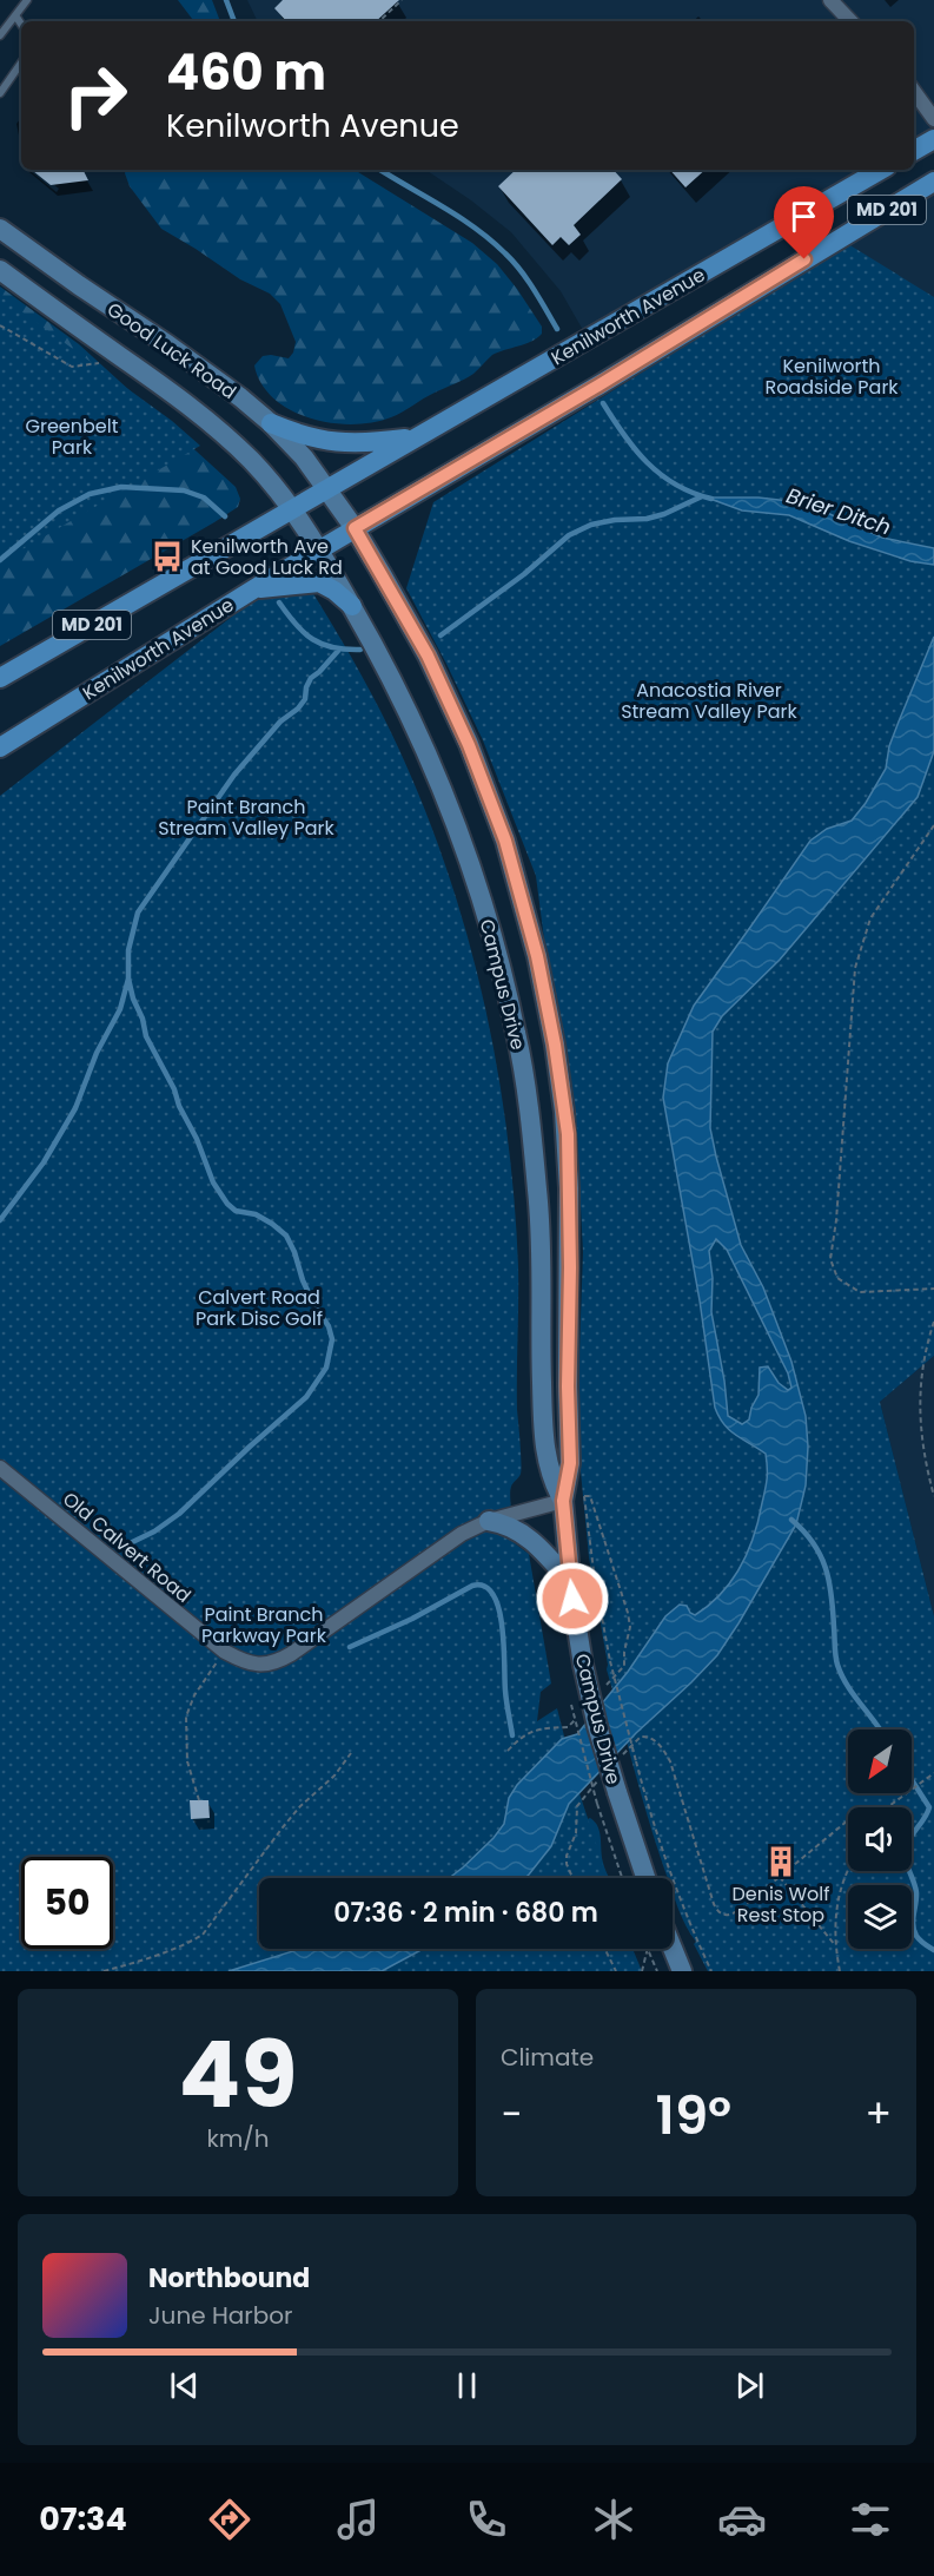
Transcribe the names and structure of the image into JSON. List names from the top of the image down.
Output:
{
  "streets": {
    "main road": [
      "MD 201",
      "Kenilworth Avenue",
      "Good Luck Road",
      "Campus Drive"
    ],
    "street": ["Old Calvert Road"]
  },
  "crossings": [
    ["Kenilworth Avenue", "Good Luck Road"],
    ["Kenilworth Avenue", "Campus Drive"],
    ["Good Luck Road", "Campus Drive"],
    ["Campus Drive", "Old Calvert Road"]
  ],
  "water": ["Brier Ditch"],
  "parks": [
    "Kenilworth Roadside Park",
    "Greenbelt Park",
    "Anacostia River Stream Valley Park",
    "Paint Branch Stream Valley Park",
    "Calvert Road Park Disc Golf",
    "Paint Branch Parkway Park"
  ],
  "places": {
    "bus stop": ["Kenilworth Ave at Good Luck Rd"],
    "building": ["Denis Wolf Rest Stop"]
  },
  "north": "bottom left",
  "page": {
    "turn": ["460 m", "Kenilworth Avenue"],
    "limit": "50",
    "trip": "07:36 · 2 min · 680 m",
    "tile": [
      ["49", "km/h"],
      "Climate"
    ],
    "heat": ["−", "19°", "+"],
    "song": ["Northbound", "June Harbor"],
    "tabs": "07:34"
  }
}
